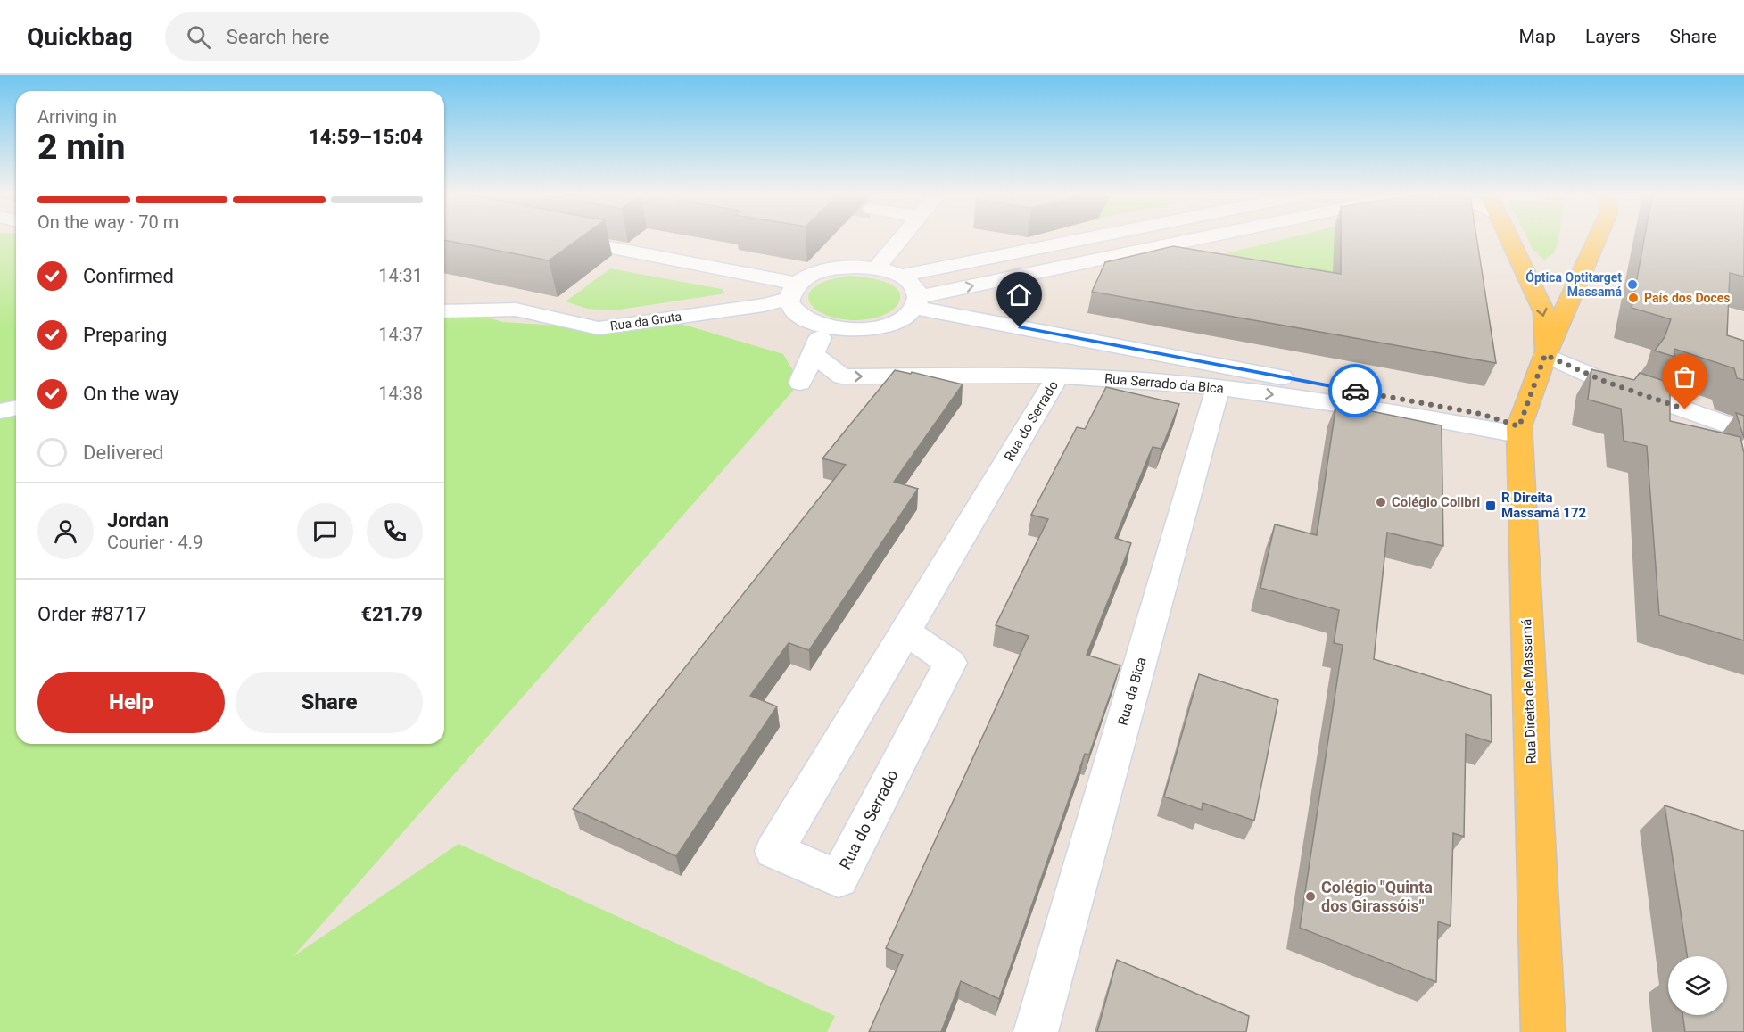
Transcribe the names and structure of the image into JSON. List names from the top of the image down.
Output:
{
  "streets": {
    "main road": ["Rua Direita de Massamá"],
    "street": [
      "Rua da Gruta",
      "Rua Serrado da Bica",
      "Rua do Serrado",
      "Rua da Bica"
    ]
  },
  "crossings": [
    ["Rua Serrado da Bica", "Rua do Serrado"],
    ["Rua Serrado da Bica", "Rua da Bica"],
    ["Rua Serrado da Bica", "Rua Direita de Massamá"]
  ],
  "places": {
    "other": [
      "Óptica Optitarget Massamá",
      "País dos Doces",
      "Colégio Colibri",
      "Colégio \"Quinta dos Girassóis\""
    ],
    "transit": ["R Direita Massamá 172"]
  },
  "page": {
    "header": "Quickbag",
    "search": "Search here",
    "nav": ["Map", "Layers", "Share"],
    "heading": ["2 min", "Arriving in", "14:59–15:04"],
    "panel": [
      "Jordan",
      "Courier · 4.9",
      "Order #8717",
      "€21.79"
    ],
    "bar": "On the way · 70 m",
    "list": [
      ["Confirmed", "14:31"],
      ["Preparing", "14:37"],
      ["On the way", "14:38"],
      "Delivered"
    ],
    "buttons": ["Help", "Share"]
  }
}
